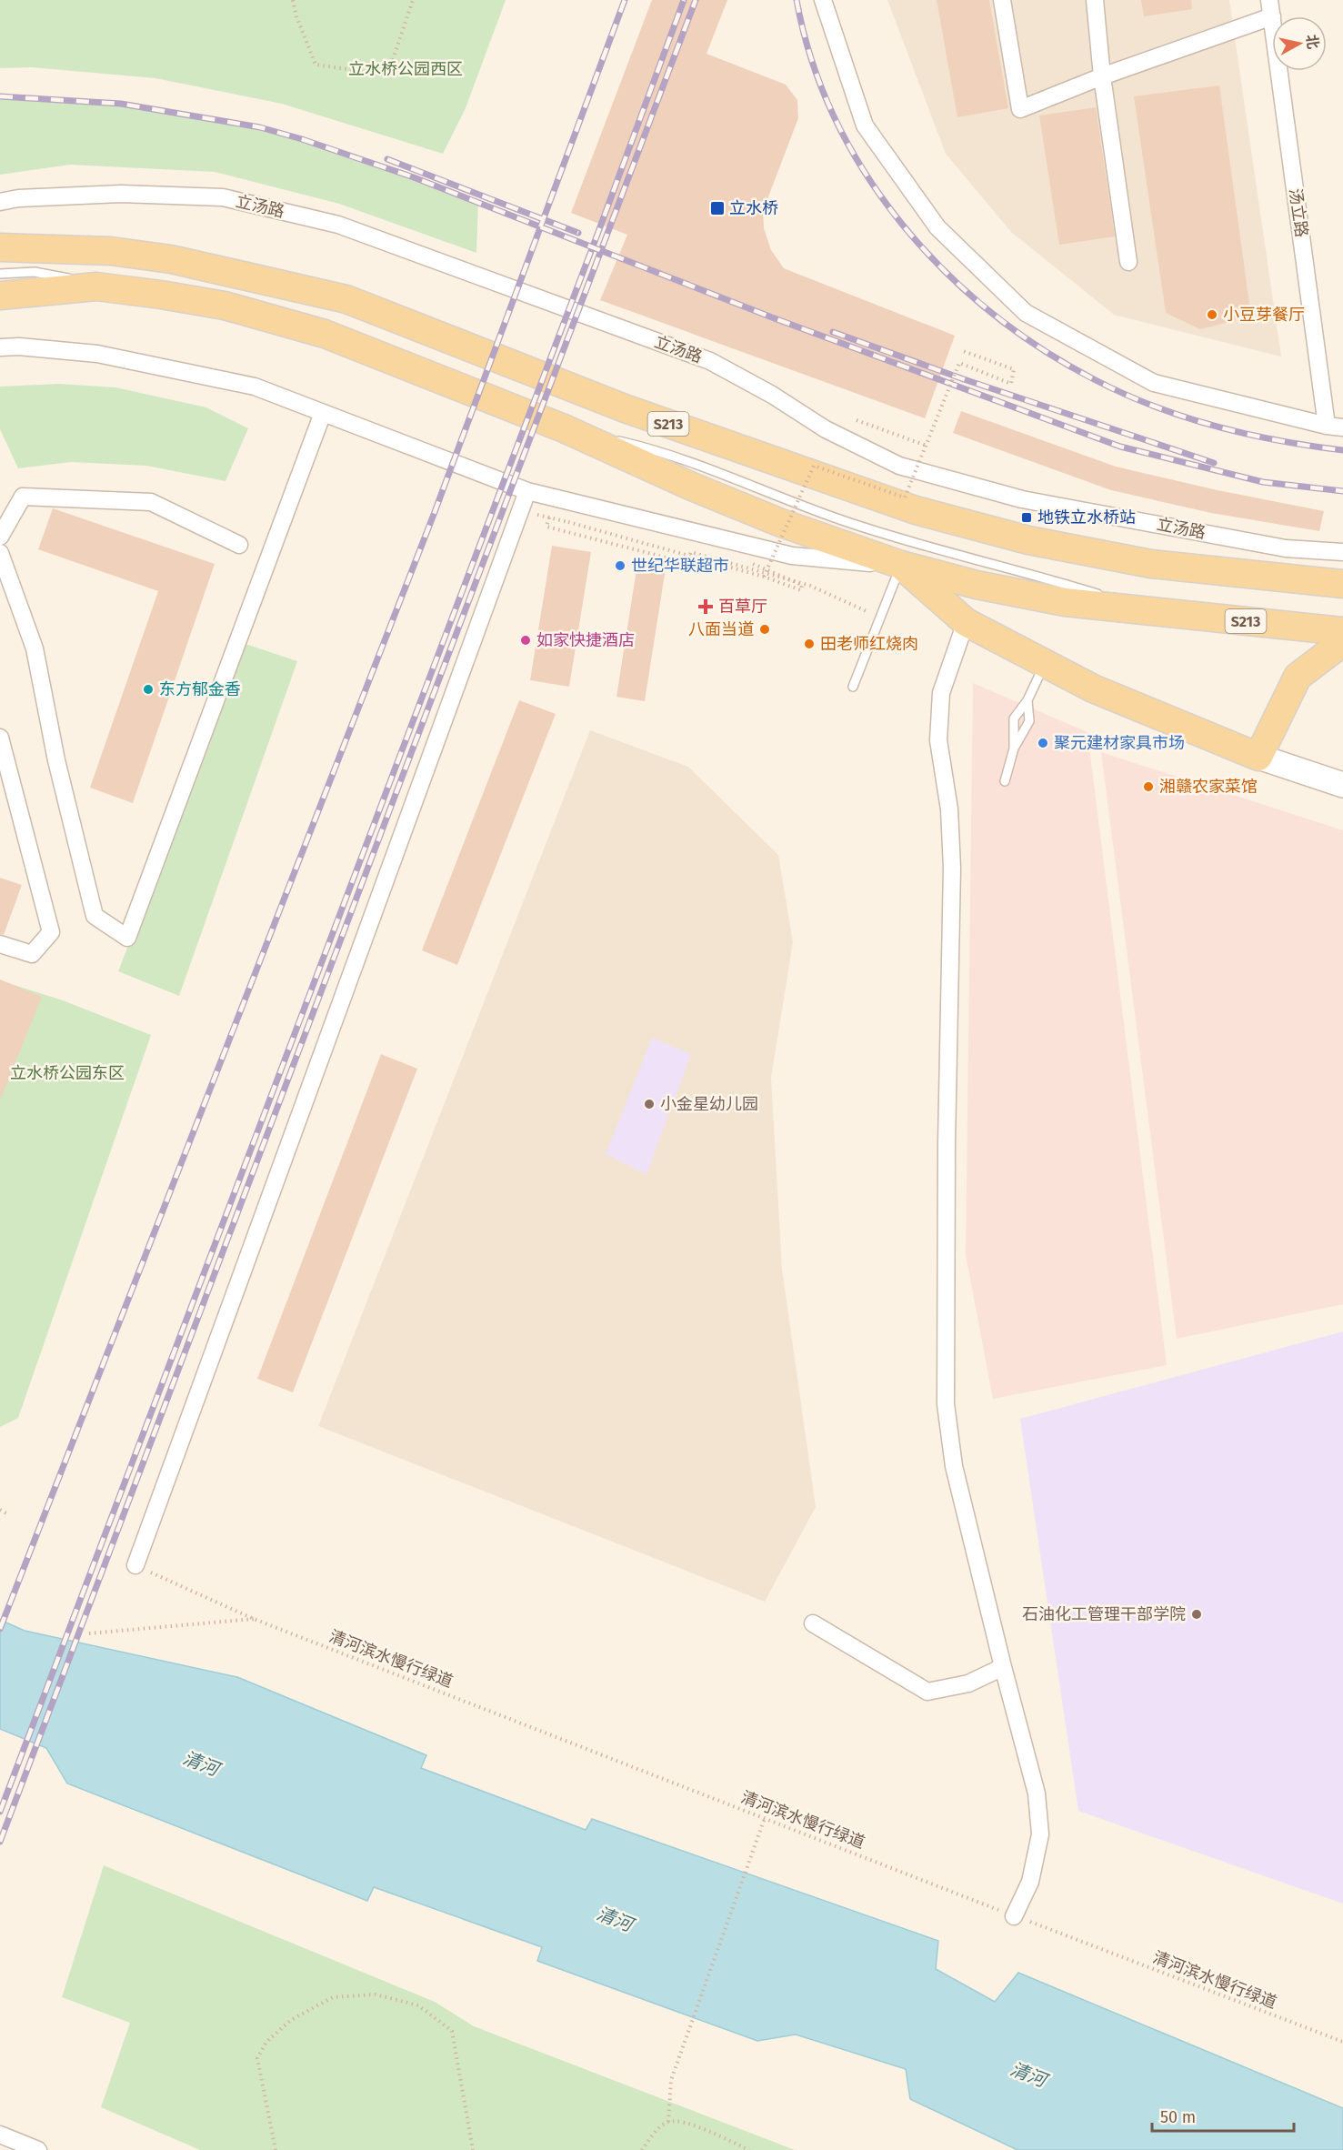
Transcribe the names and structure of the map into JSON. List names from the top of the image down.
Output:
{
  "streets": {
    "main road": ["S213"],
    "street": ["立汤路", "汤立路"],
    "path": ["清河滨水慢行绿道"]
  },
  "water": ["清河"],
  "parks": ["立水桥公园西区", "立水桥公园东区"],
  "places": {
    "transit": ["立水桥", "地铁立水桥站"],
    "other": [
      "小豆芽餐厅",
      "世纪华联超市",
      "八面当道",
      "如家快捷酒店",
      "田老师红烧肉",
      "东方郁金香",
      "聚元建材家具市场",
      "湘赣农家菜馆",
      "小金星幼儿园",
      "石油化工管理干部学院"
    ],
    "health": ["百草厅"]
  },
  "scale_bar": "50 m",
  "north": "right"
}
